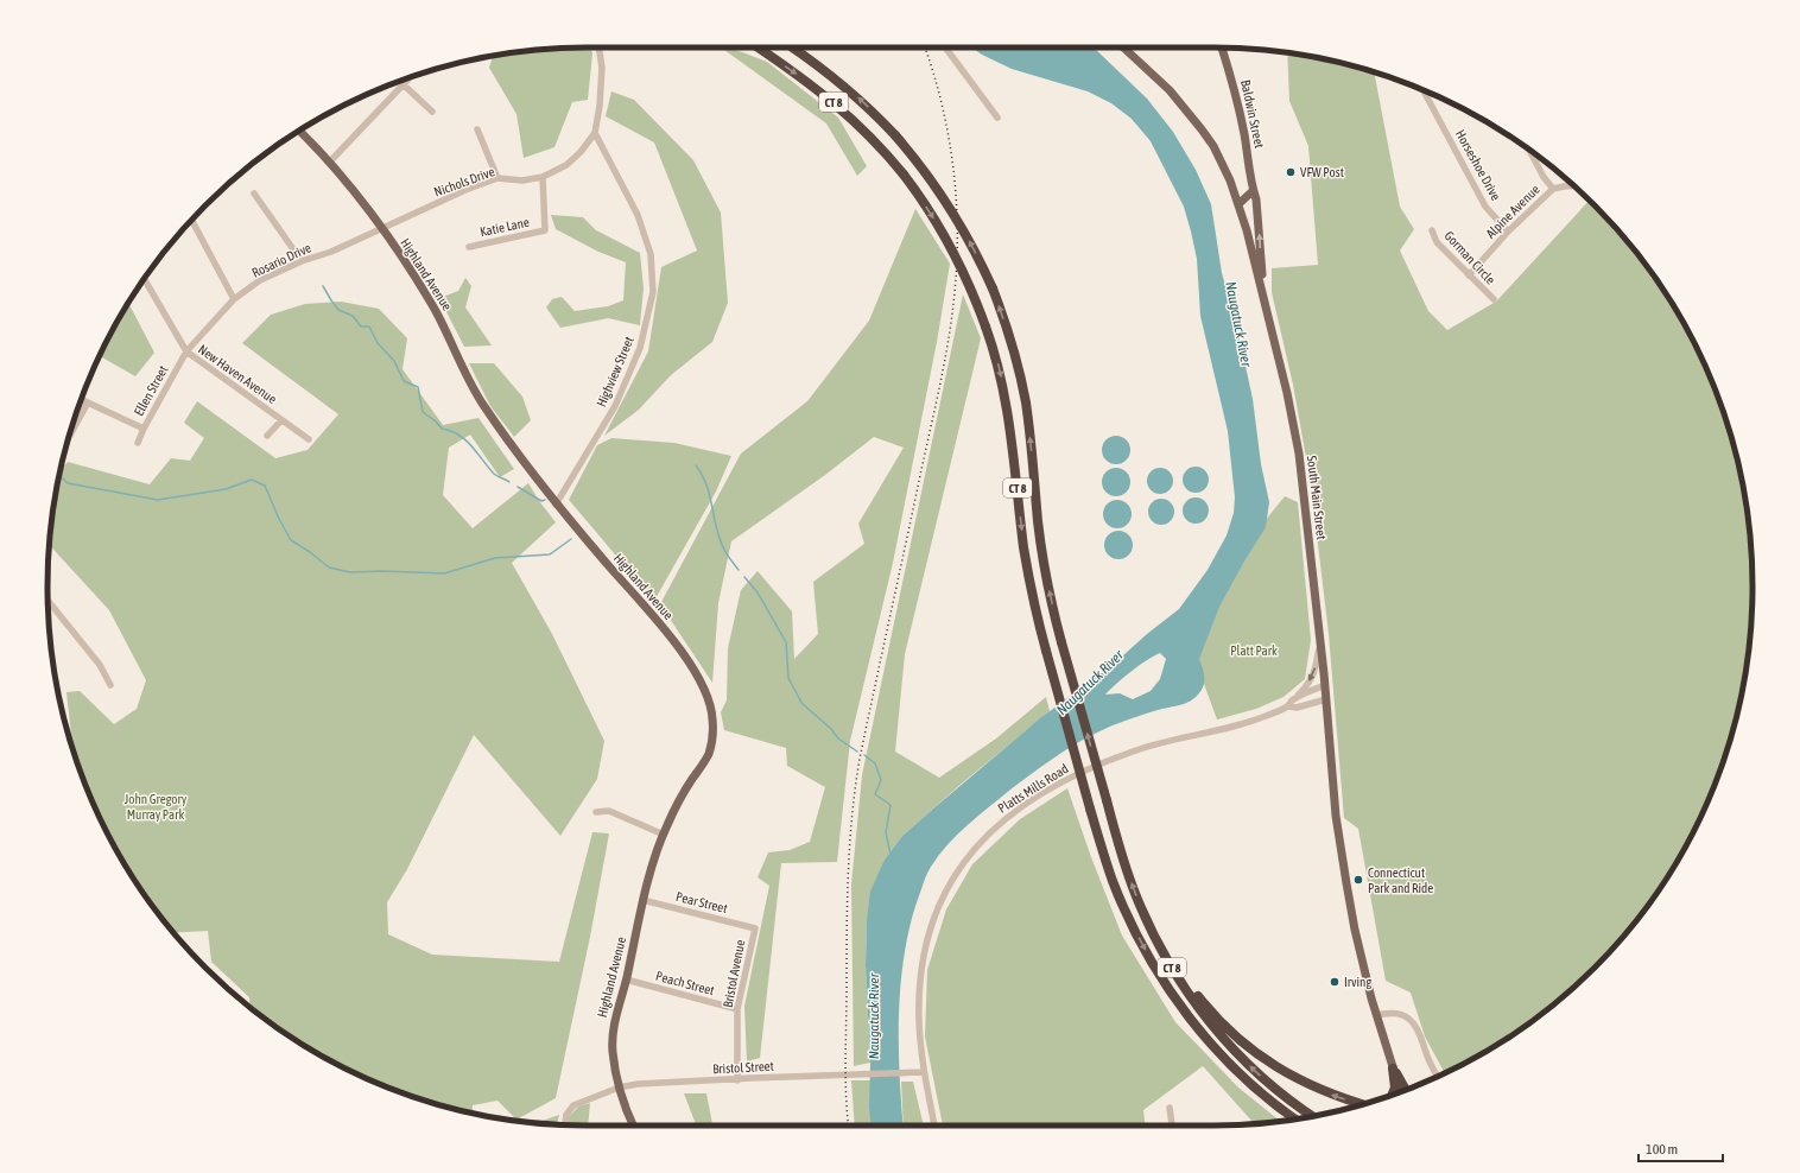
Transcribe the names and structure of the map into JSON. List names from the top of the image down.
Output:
{
  "streets": {
    "highway": ["CT 8"],
    "main road": ["Baldwin Street", "Highland Avenue", "South Main Street"],
    "street": [
      "Horseshoe Drive",
      "Nichols Drive",
      "Alpine Avenue",
      "Katie Lane",
      "Gorman Circle",
      "Rosario Drive",
      "Highview Street",
      "New Haven Avenue",
      "Ellen Street",
      "Platts Mills Road",
      "Pear Street",
      "Bristol Avenue",
      "Peach Street",
      "Bristol Street"
    ]
  },
  "crossings": [
    ["Baldwin Street", "South Main Street"],
    ["Horseshoe Drive", "Alpine Avenue"],
    ["Nichols Drive", "Katie Lane"],
    ["Nichols Drive", "Rosario Drive"],
    ["Nichols Drive", "Highland Avenue"],
    ["Nichols Drive", "Highview Street"],
    ["Alpine Avenue", "Gorman Circle"],
    ["Rosario Drive", "Highland Avenue"],
    ["Rosario Drive", "New Haven Avenue"],
    ["Rosario Drive", "Ellen Street"],
    ["Highland Avenue", "Highview Street"],
    ["Highland Avenue", "Pear Street"],
    ["Highland Avenue", "Peach Street"],
    ["Highland Avenue", "Bristol Street"],
    ["New Haven Avenue", "Ellen Street"],
    ["South Main Street", "Platts Mills Road"],
    ["Platts Mills Road", "Bristol Street"],
    ["Pear Street", "Bristol Avenue"],
    ["Bristol Avenue", "Peach Street"],
    ["Bristol Avenue", "Bristol Street"]
  ],
  "one_way": ["Baldwin Street"],
  "water": ["Naugatuck River"],
  "parks": ["Platt Park", "John Gregory Murray Park"],
  "places": ["VFW Post", "Connecticut Park and Ride", "Irving"],
  "scale_bar": "100 m"
}
